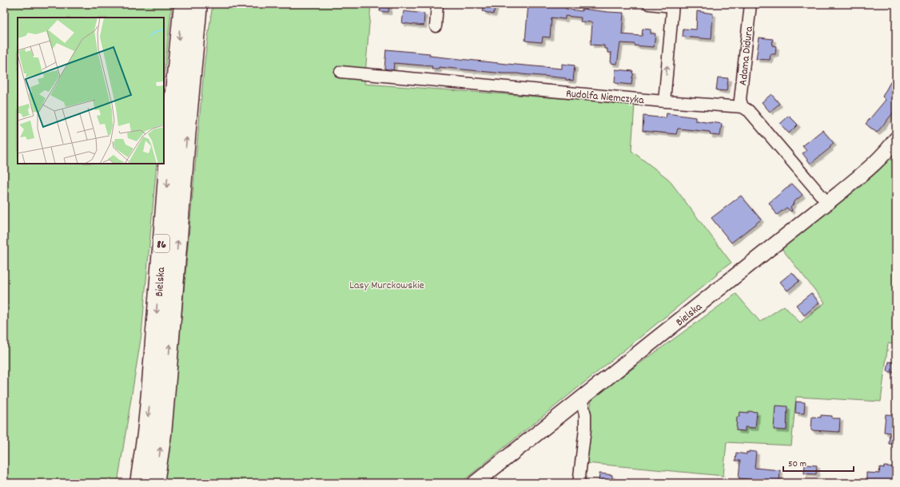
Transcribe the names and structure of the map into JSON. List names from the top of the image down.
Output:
{
  "streets": {
    "main road": ["86", "Bielska"],
    "street": ["Adama Didura", "Rudolfa Niemczyka"]
  },
  "crossings": [
    ["Adama Didura", "Rudolfa Niemczyka"]
  ],
  "parks": ["Lasy Murckowskie"],
  "scale_bar": "50 m"
}
